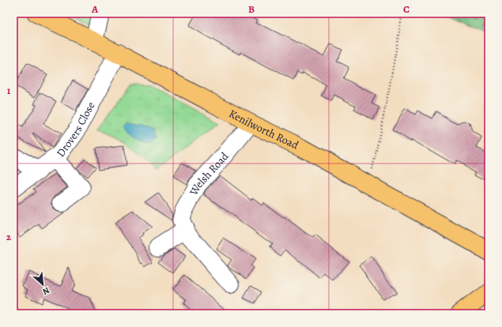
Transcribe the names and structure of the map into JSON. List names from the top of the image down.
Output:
{
  "streets": {
    "main road": ["Kenilworth Road"],
    "street": ["Drovers Close", "Welsh Road"]
  },
  "crossings": [
    ["Drovers Close", "Kenilworth Road"],
    ["Kenilworth Road", "Welsh Road"]
  ],
  "north": "bottom right",
  "grid": {
    "columns": ["A", "B", "C"],
    "rows": ["1", "2"]
  }
}
